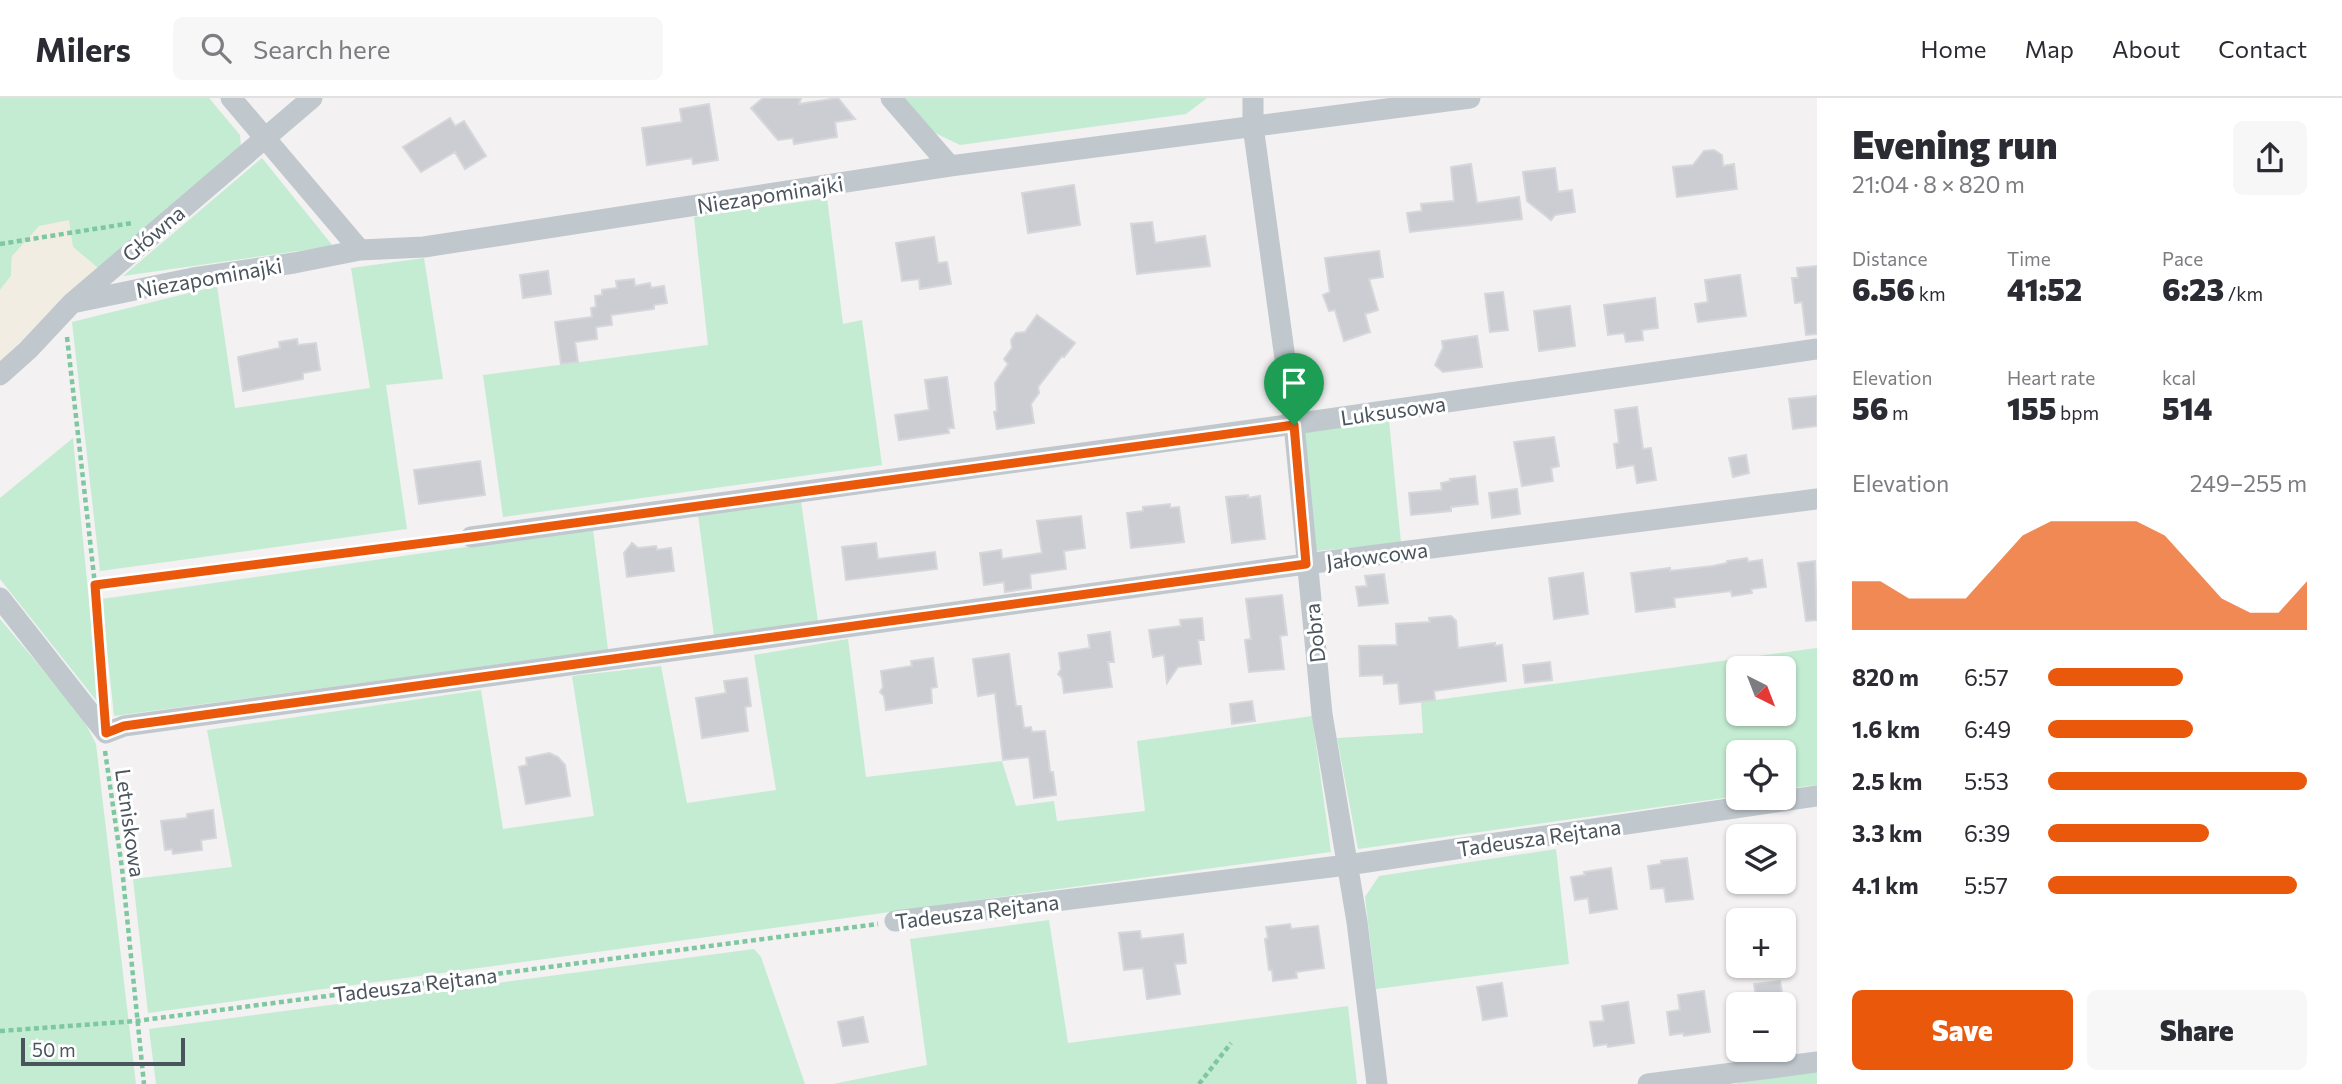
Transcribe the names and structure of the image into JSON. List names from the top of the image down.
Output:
{
  "streets": {
    "street": [
      "Niezapominajki",
      "Główna",
      "Luksusowa",
      "Jałowcowa",
      "Dobra",
      "Tadeusza Rejtana"
    ],
    "path": ["Letniskowa"]
  },
  "crossings": [
    ["Niezapominajki", "Główna"],
    ["Niezapominajki", "Dobra"],
    ["Niezapominajki", "Letniskowa"],
    ["Główna", "Letniskowa"],
    ["Luksusowa", "Dobra"],
    ["Jałowcowa", "Dobra"],
    ["Jałowcowa", "Letniskowa"],
    ["Dobra", "Tadeusza Rejtana"],
    ["Letniskowa", "Tadeusza Rejtana"]
  ],
  "scale_bar": "50 m",
  "north": "bottom right",
  "page": {
    "header": "Milers",
    "search": "Search here",
    "nav": [
      "Home",
      "Map",
      "About",
      "Contact"
    ],
    "heading": ["Evening run", "21:04 · 8 × 820 m"],
    "stats": [
      ["Distance", "6.56 km"],
      ["Time", "41:52"],
      ["Pace", "6:23 /km"],
      ["Elevation", "56 m"],
      ["Heart rate", "155 bpm"],
      ["kcal", "514"]
    ],
    "chart": ["Elevation", "249–255 m"],
    "list": [
      {
        "name": "820 m",
        "note": "6:57"
      },
      {
        "name": "1.6 km",
        "note": "6:49"
      },
      {
        "name": "2.5 km",
        "note": "5:53"
      },
      {
        "name": "3.3 km",
        "note": "6:39"
      },
      {
        "name": "4.1 km",
        "note": "5:57"
      }
    ],
    "map_buttons": ["+", "−"],
    "buttons": ["Save", "Share"],
    "scale": "50 m"
  }
}
